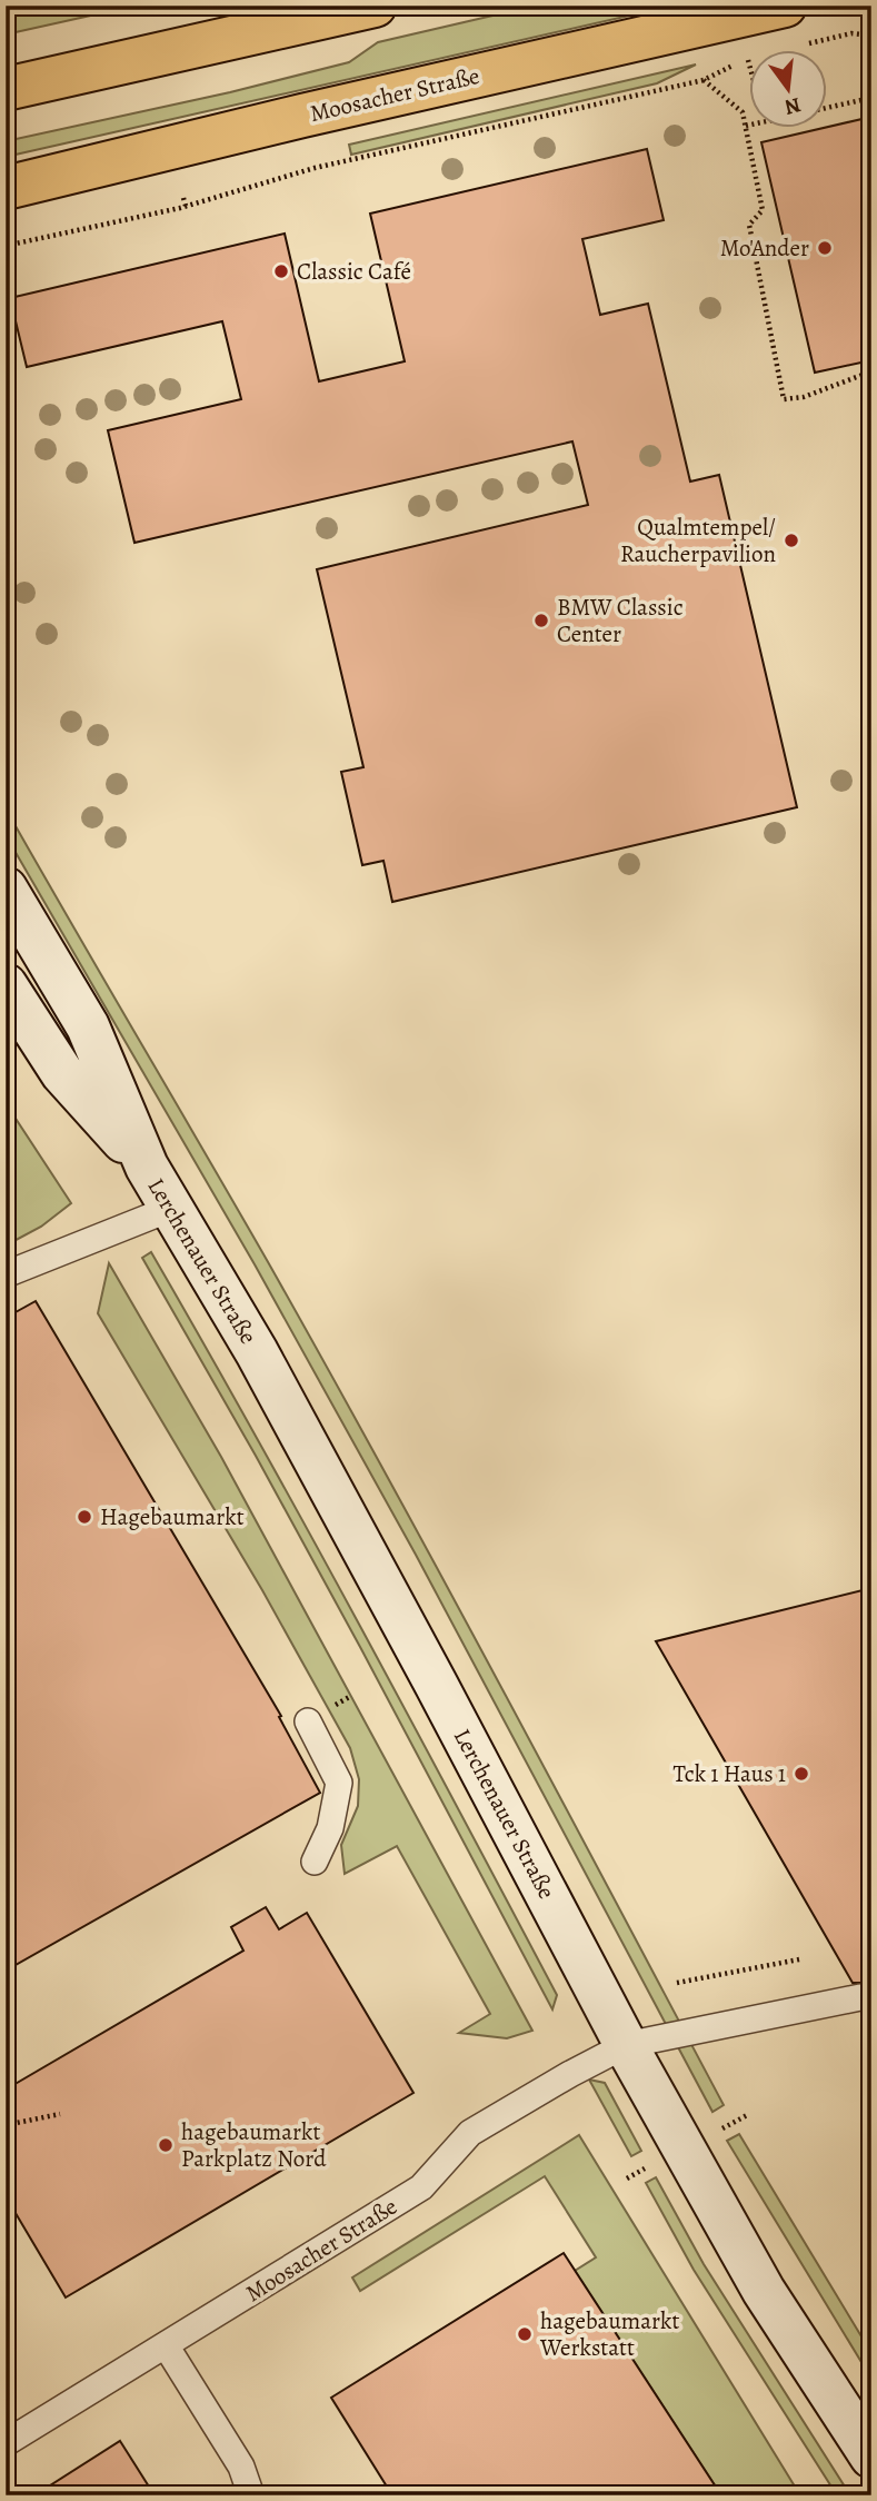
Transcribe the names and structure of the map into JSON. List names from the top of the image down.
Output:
{
  "streets": {
    "main road": ["Moosacher Straße", "Lerchenauer Straße"]
  },
  "crossings": [
    ["Moosacher Straße", "Lerchenauer Straße"]
  ],
  "places": [
    "Mo'Ander",
    "Classic Café",
    "Qualmtempel/ Raucherpavilion",
    "BMW Classic Center",
    "Hagebaumarkt",
    "Tck 1 Haus 1",
    "hagebaumarkt Parkplatz Nord",
    "hagebaumarkt Werkstatt"
  ],
  "north": "bottom"
}
